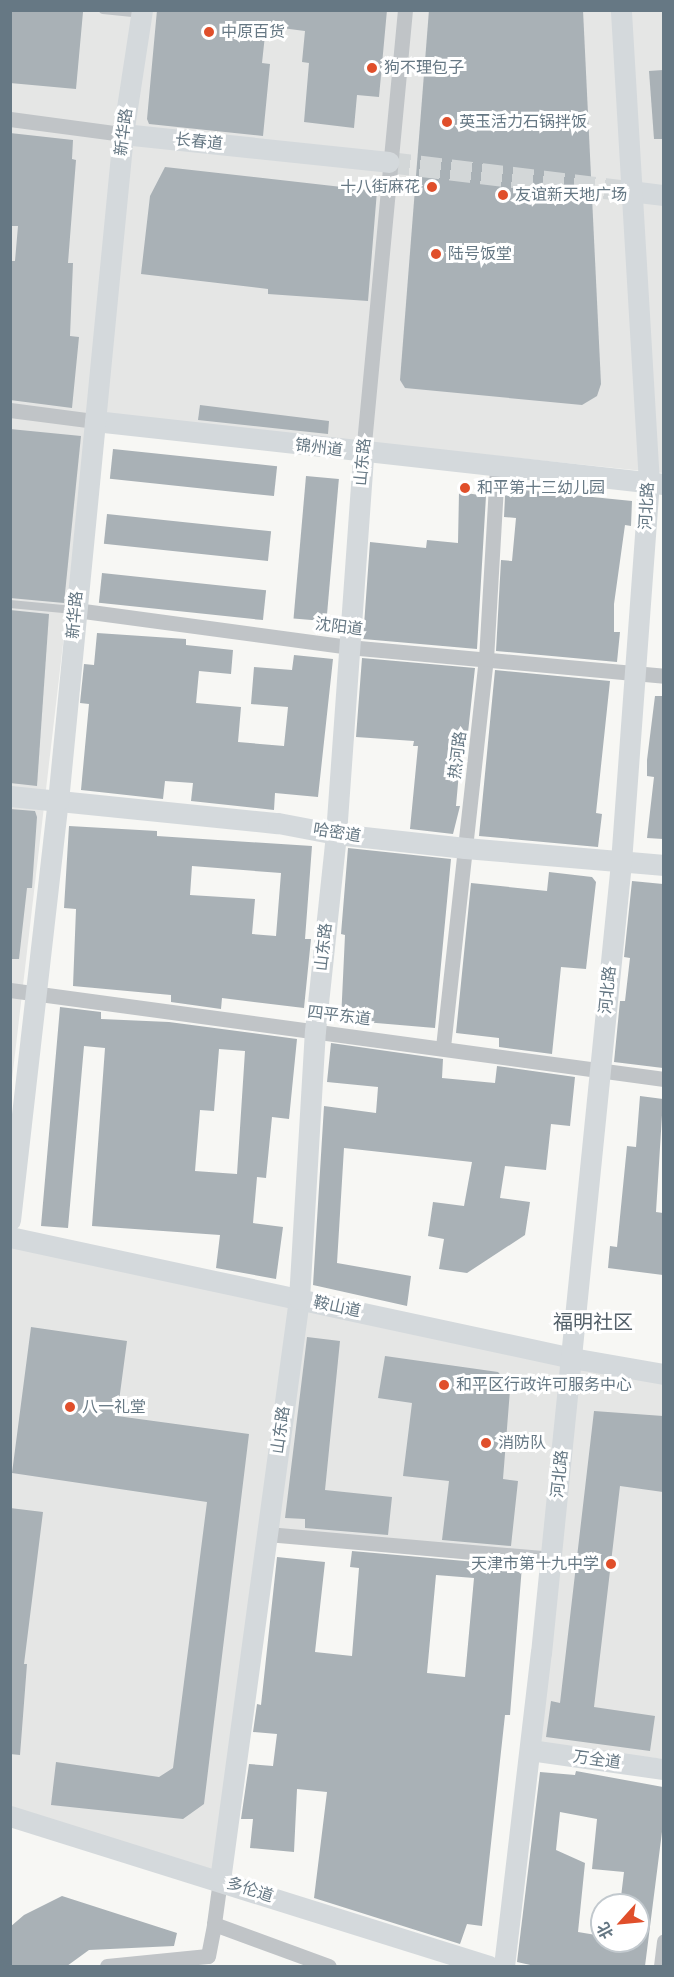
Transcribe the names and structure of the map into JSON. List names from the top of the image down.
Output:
{
  "streets": {
    "street": [
      "新华路",
      "长春道",
      "锦州道",
      "山东路",
      "河北路",
      "沈阳道",
      "热河路",
      "哈密道",
      "四平东道",
      "鞍山道",
      "万全道",
      "多伦道"
    ]
  },
  "crossings": [
    ["新华路", "长春道"],
    ["新华路", "锦州道"],
    ["新华路", "沈阳道"],
    ["新华路", "哈密道"],
    ["新华路", "四平东道"],
    ["长春道", "山东路"],
    ["锦州道", "山东路"],
    ["锦州道", "河北路"],
    ["锦州道", "热河路"],
    ["山东路", "沈阳道"],
    ["山东路", "哈密道"],
    ["山东路", "四平东道"],
    ["山东路", "鞍山道"],
    ["山东路", "多伦道"],
    ["河北路", "沈阳道"],
    ["河北路", "哈密道"],
    ["河北路", "四平东道"],
    ["河北路", "鞍山道"],
    ["河北路", "万全道"],
    ["沈阳道", "热河路"],
    ["热河路", "哈密道"],
    ["热河路", "四平东道"]
  ],
  "districts": ["福明社区"],
  "places": [
    "中原百货",
    "狗不理包子",
    "英玉活力石锅拌饭",
    "十八街麻花",
    "友谊新天地广场",
    "陆号饭堂",
    "和平第十三幼儿园",
    "和平区行政许可服务中心",
    "八一礼堂",
    "消防队",
    "天津市第十九中学"
  ],
  "north": "bottom left"
}
